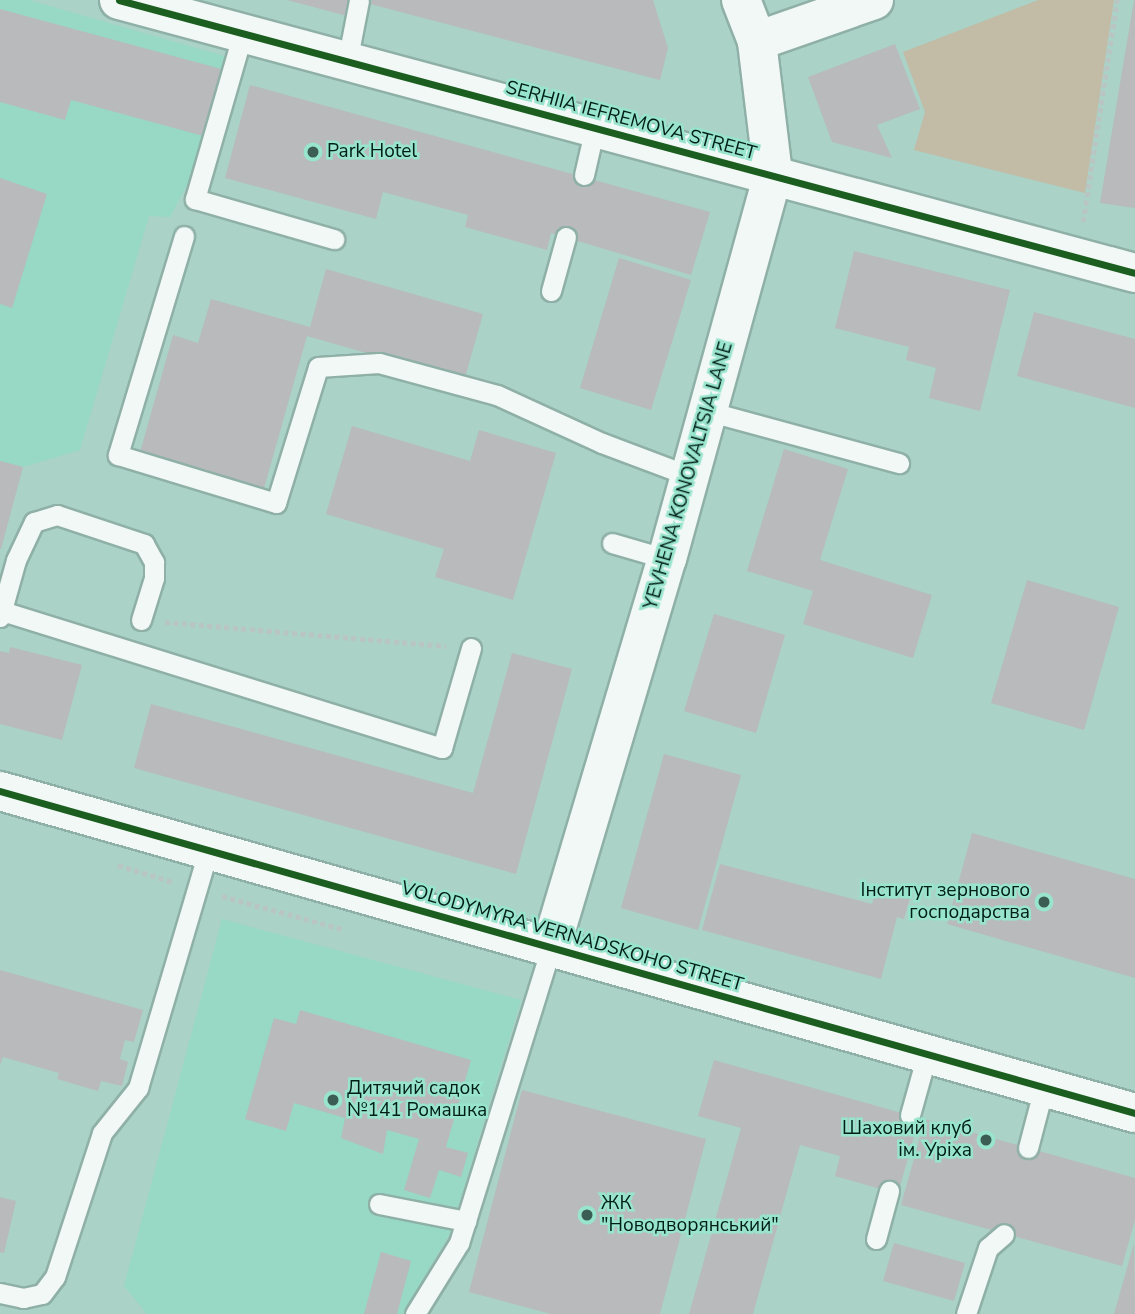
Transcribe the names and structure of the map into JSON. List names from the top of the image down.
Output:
{
  "streets": {
    "street": ["SERHIIA IEFREMOVA STREET", "YEVHENA KONOVALTSIA LANE", "VOLODYMYRA VERNADSKOHO STREET"]
  },
  "crossings": [
    ["SERHIIA IEFREMOVA STREET", "YEVHENA KONOVALTSIA LANE"],
    ["YEVHENA KONOVALTSIA LANE", "VOLODYMYRA VERNADSKOHO STREET"]
  ],
  "places": [
    "Park Hotel",
    "Інститут зернового господарства",
    "Дитячий садок №141 Ромашка",
    "Шаховий клуб ім. Уріха",
    "ЖК \"Новодворянський\""
  ]
}
